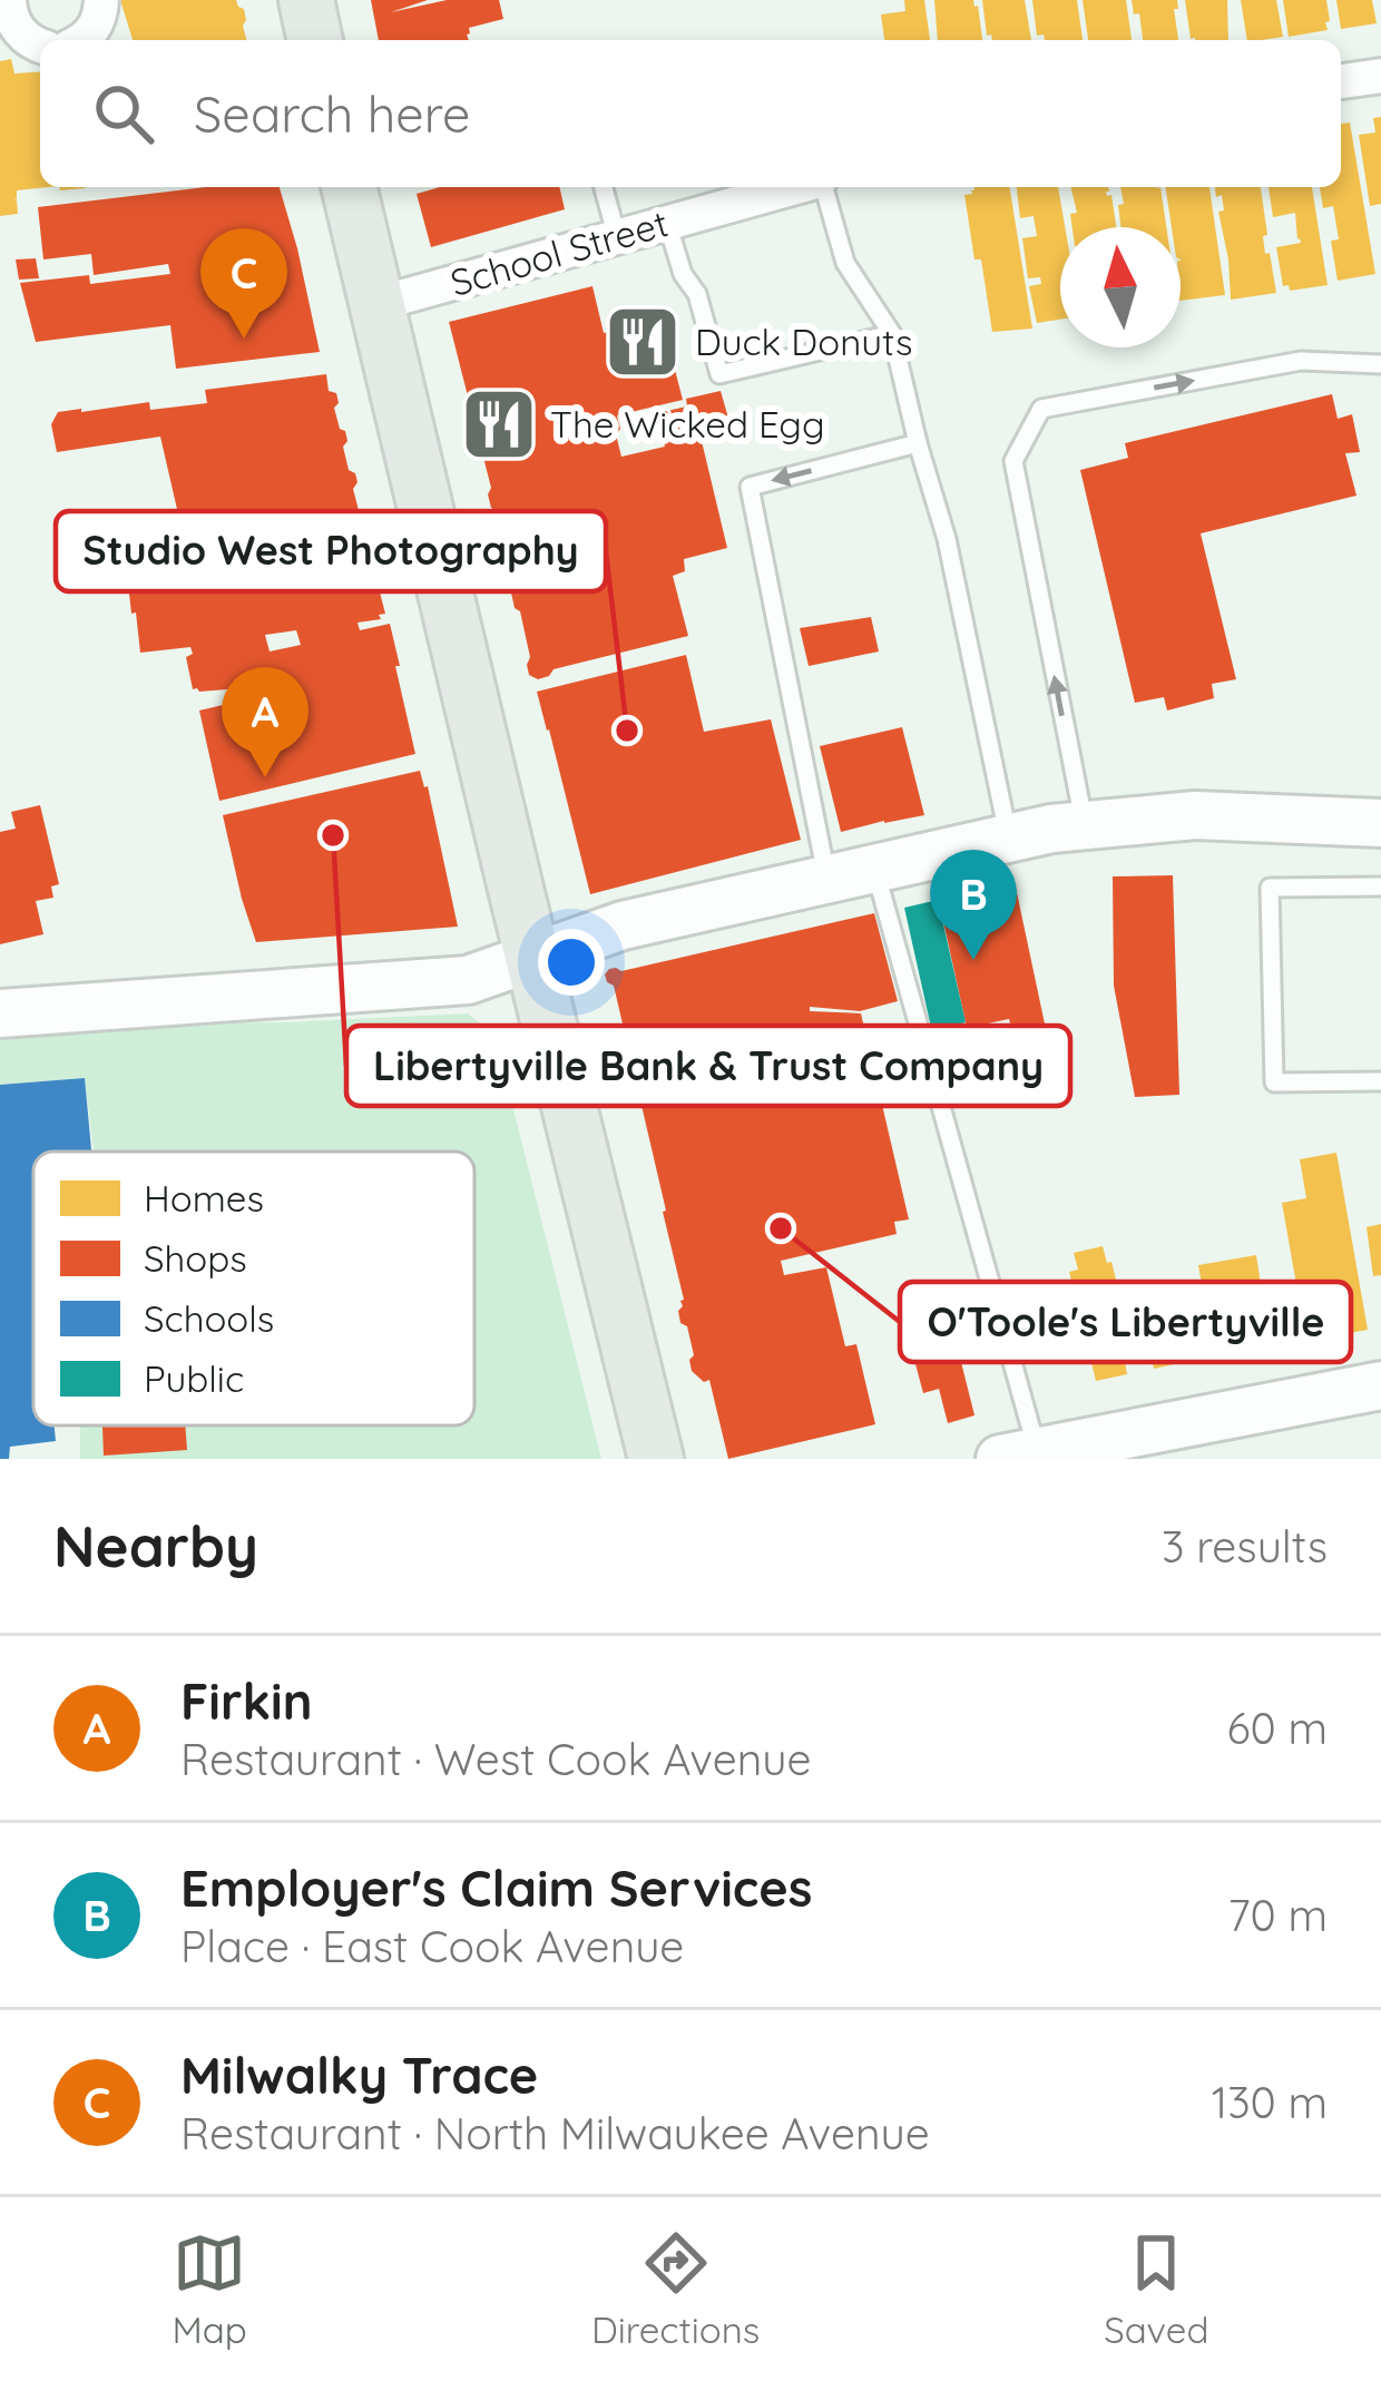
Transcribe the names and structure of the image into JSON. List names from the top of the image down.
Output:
{
  "streets": {
    "street": ["School Street"]
  },
  "places": {
    "restaurant": ["Duck Donuts", "The Wicked Egg"],
    "other": ["Studio West Photography", "Libertyville Bank & Trust Company", "O'Toole's Libertyville"]
  },
  "legend": [
    "Homes",
    "Shops",
    "Schools",
    "Public"
  ],
  "north": "top",
  "page": {
    "search": "Search here",
    "pins": ["C", "A", "B"],
    "heading": ["Nearby", "3 results"],
    "list": [
      {
        "mark": "A",
        "name": "Firkin",
        "note": "Restaurant · West Cook Avenue",
        "value": "60 m"
      },
      {
        "mark": "B",
        "name": "Employer's Claim Services",
        "note": "Place · East Cook Avenue",
        "value": "70 m"
      },
      {
        "mark": "C",
        "name": "Milwalky Trace",
        "note": "Restaurant · North Milwaukee Avenue",
        "value": "130 m"
      }
    ],
    "nav": ["Map", "Directions", "Saved"]
  }
}
